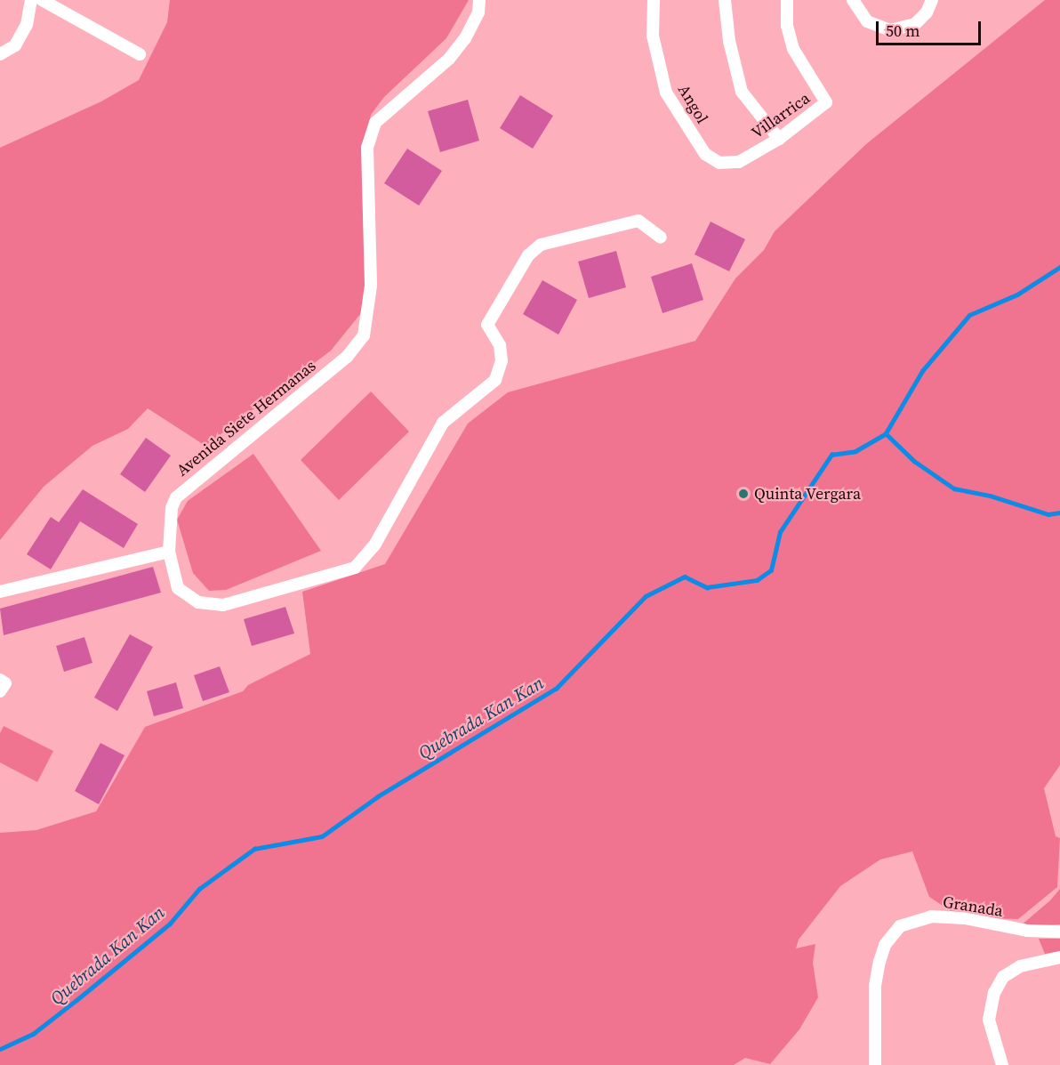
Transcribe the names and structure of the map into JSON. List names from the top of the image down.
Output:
{
  "streets": {
    "street": [
      "Angol",
      "Villarrica",
      "Avenida Siete Hermanas",
      "Granada"
    ]
  },
  "crossings": [
    ["Angol", "Villarrica"]
  ],
  "water": ["Quebrada Kan Kan"],
  "places": ["Quinta Vergara"],
  "scale_bar": "50 m"
}
